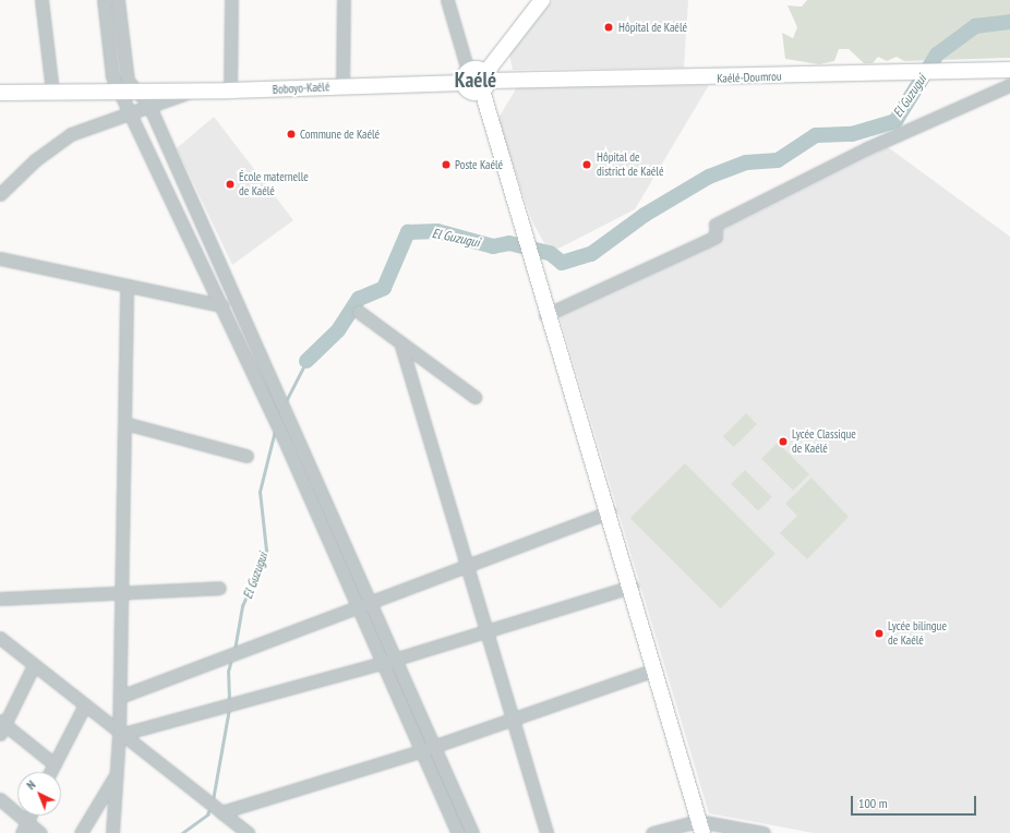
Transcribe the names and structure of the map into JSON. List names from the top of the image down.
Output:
{
  "streets": {
    "main road": ["Kaélé-Doumrou", "Boboyo-Kaélé"]
  },
  "crossings": [
    ["Kaélé-Doumrou", "Boboyo-Kaélé"]
  ],
  "districts": ["Kaélé"],
  "water": ["El Guzugui"],
  "places": [
    "Hôpital de Kaélé",
    "Commune de Kaélé",
    "Poste Kaélé",
    "Hôpital de district de Kaélé",
    "École maternelle de Kaélé",
    "Lycée Classique de Kaélé",
    "Lycée bilingue de Kaélé"
  ],
  "scale_bar": "100 m",
  "north": "top left"
}
